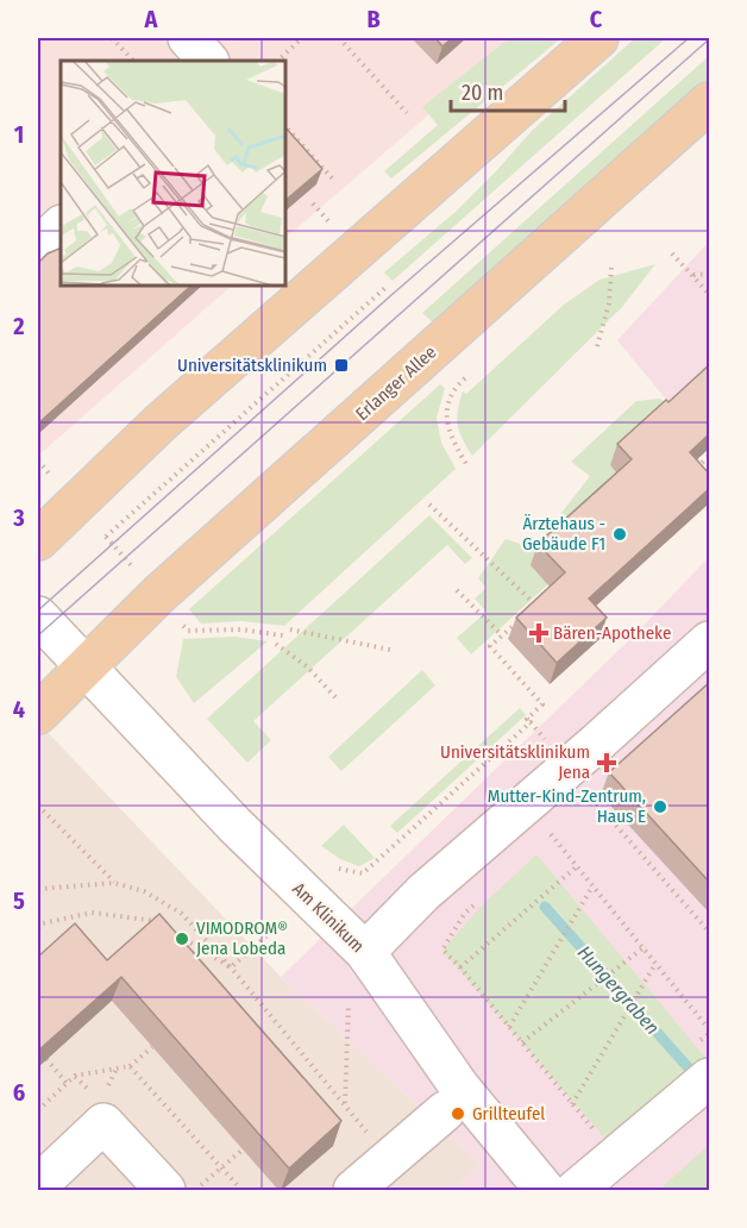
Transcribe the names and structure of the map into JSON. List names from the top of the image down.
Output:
{
  "streets": {
    "main road": ["Erlanger Allee"],
    "street": ["Am Klinikum"]
  },
  "crossings": [
    ["Erlanger Allee", "Am Klinikum"]
  ],
  "water": ["Hungergraben"],
  "places": {
    "transit": ["Universitätsklinikum"],
    "other": [
      "Ärztehaus - Gebäude F1",
      "Mutter-Kind-Zentrum, Haus E",
      "VIMODROM® Jena Lobeda",
      "Grillteufel"
    ],
    "health": ["Bären-Apotheke", "Universitätsklinikum Jena"]
  },
  "scale_bar": "20 m",
  "grid": {
    "columns": ["A", "B", "C"],
    "rows": [
      "1",
      "2",
      "3",
      "4",
      "5",
      "6"
    ]
  }
}
